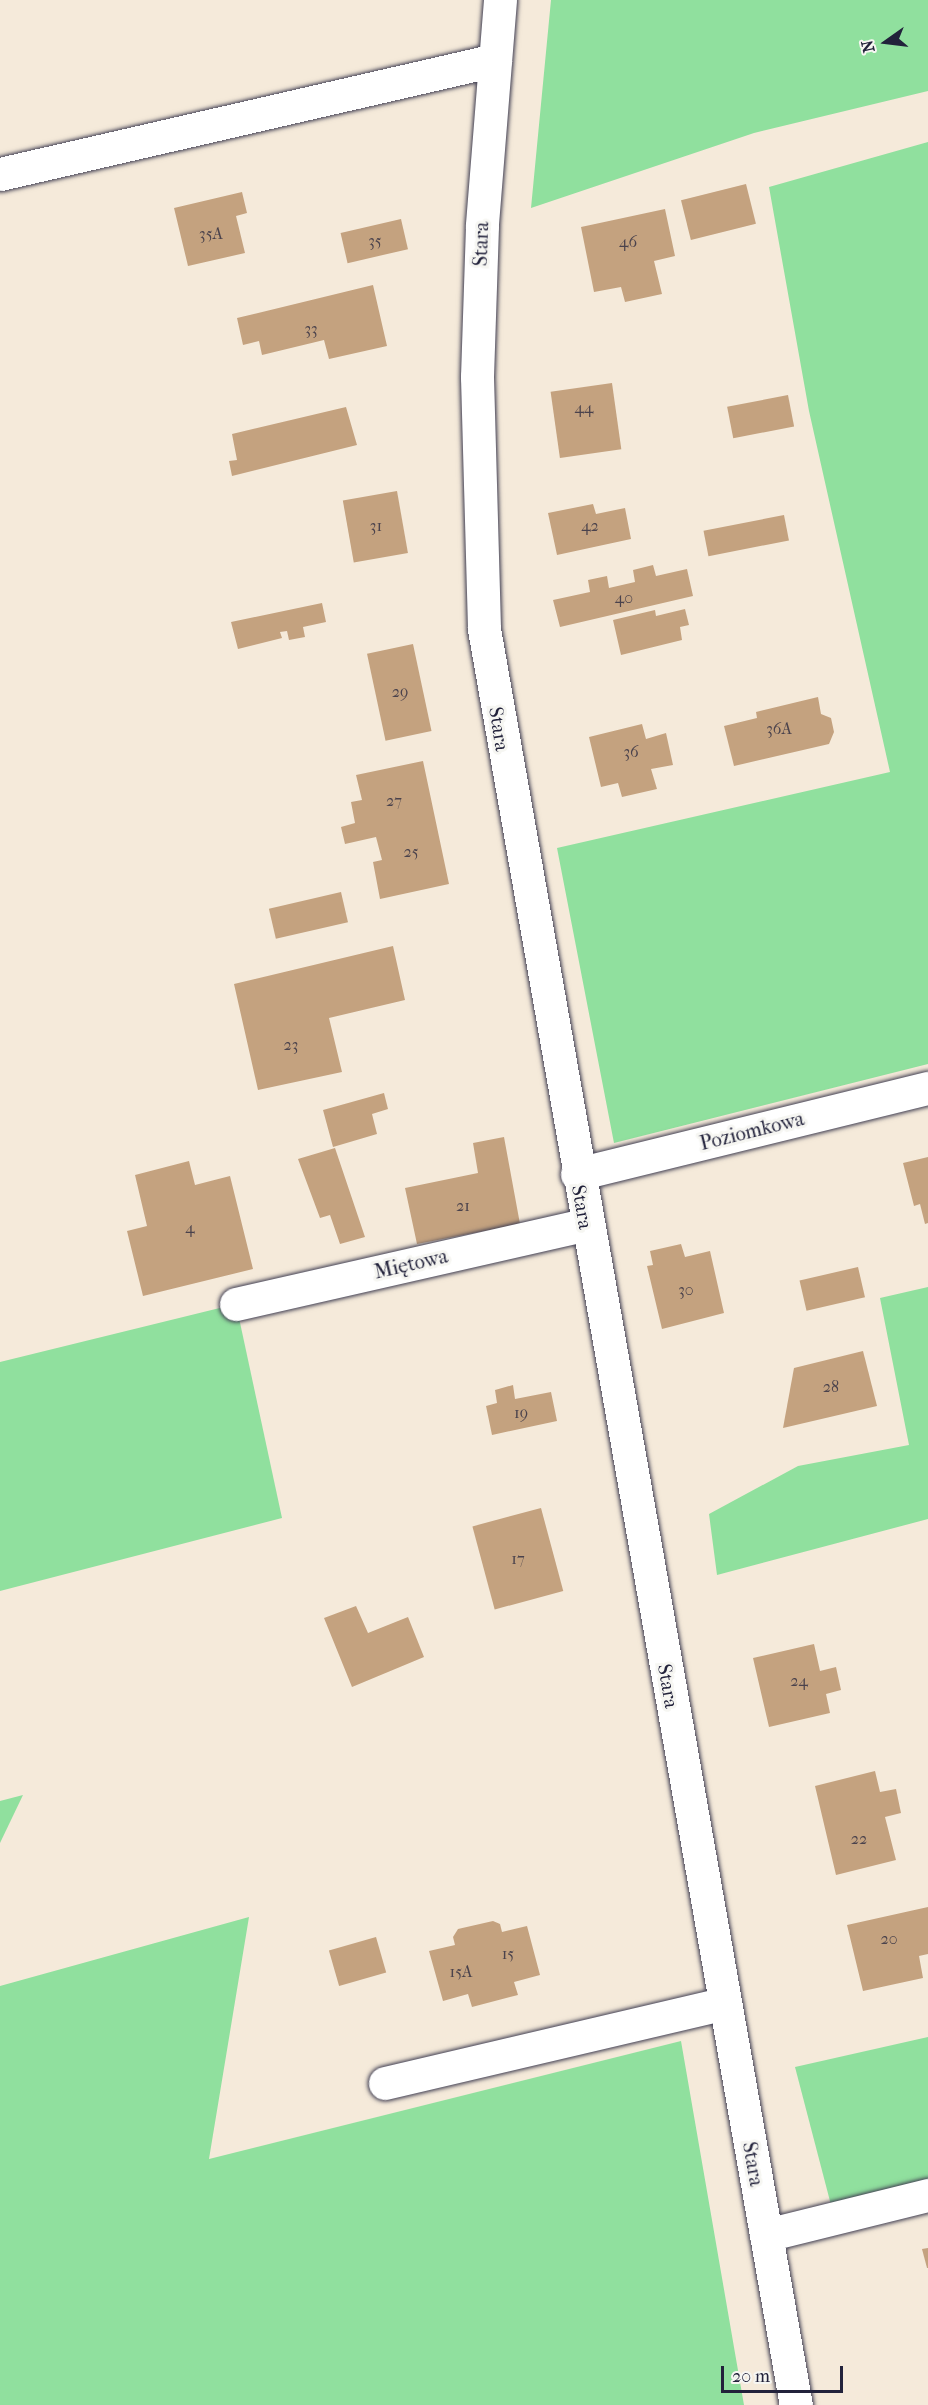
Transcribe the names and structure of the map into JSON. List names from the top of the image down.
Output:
{
  "streets": {
    "street": ["Stara", "Poziomkowa", "Miętowa"]
  },
  "crossings": [
    ["Stara", "Poziomkowa"],
    ["Stara", "Miętowa"]
  ],
  "house_numbers": [
    "35A",
    "35",
    "46",
    "33",
    "44",
    "31",
    "42",
    "40",
    "29",
    "36A",
    "36",
    "27",
    "25",
    "23",
    "21",
    "4",
    "30",
    "28",
    "19",
    "17",
    "24",
    "22",
    "20",
    "15",
    "15A"
  ],
  "scale_bar": "20 m",
  "north": "left"
}
